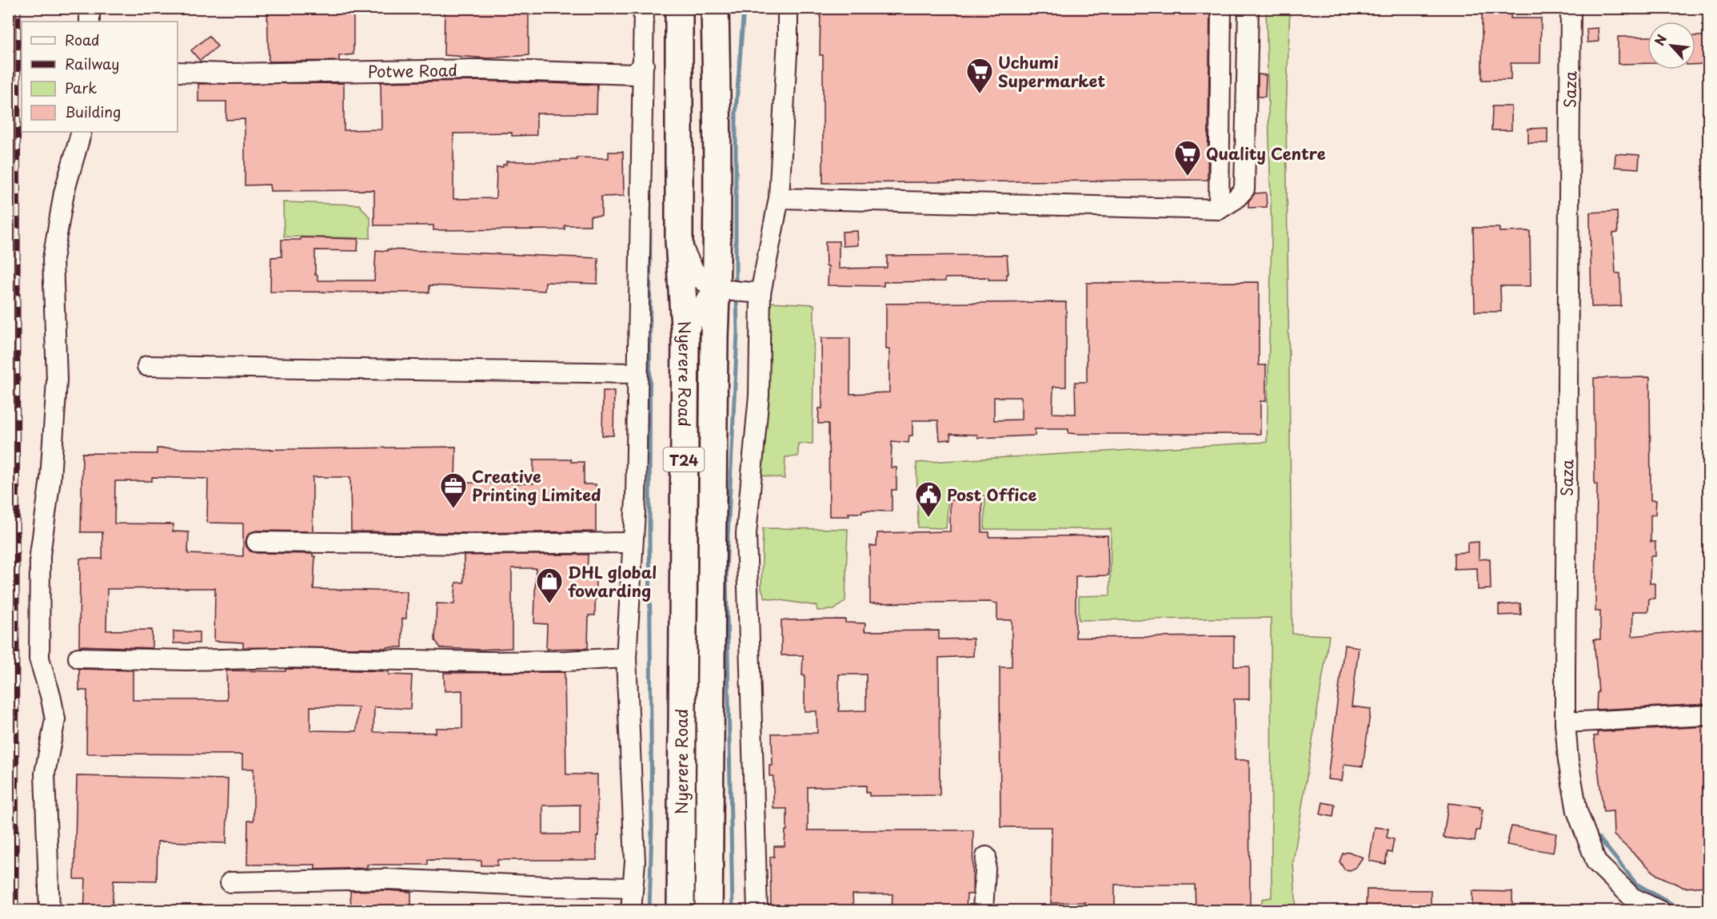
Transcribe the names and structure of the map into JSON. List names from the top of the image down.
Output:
{
  "streets": {
    "highway": ["Nyerere Road", "T24"],
    "street": ["Potwe Road", "Saza"]
  },
  "places": {
    "supermarket": ["Uchumi Supermarket", "Quality Centre"],
    "office": ["Creative Printing Limited"],
    "public building": ["Post Office"],
    "shop": ["DHL global fowarding"]
  },
  "legend": [
    "Road",
    "Railway",
    "Park",
    "Building"
  ],
  "north": "top left"
}
